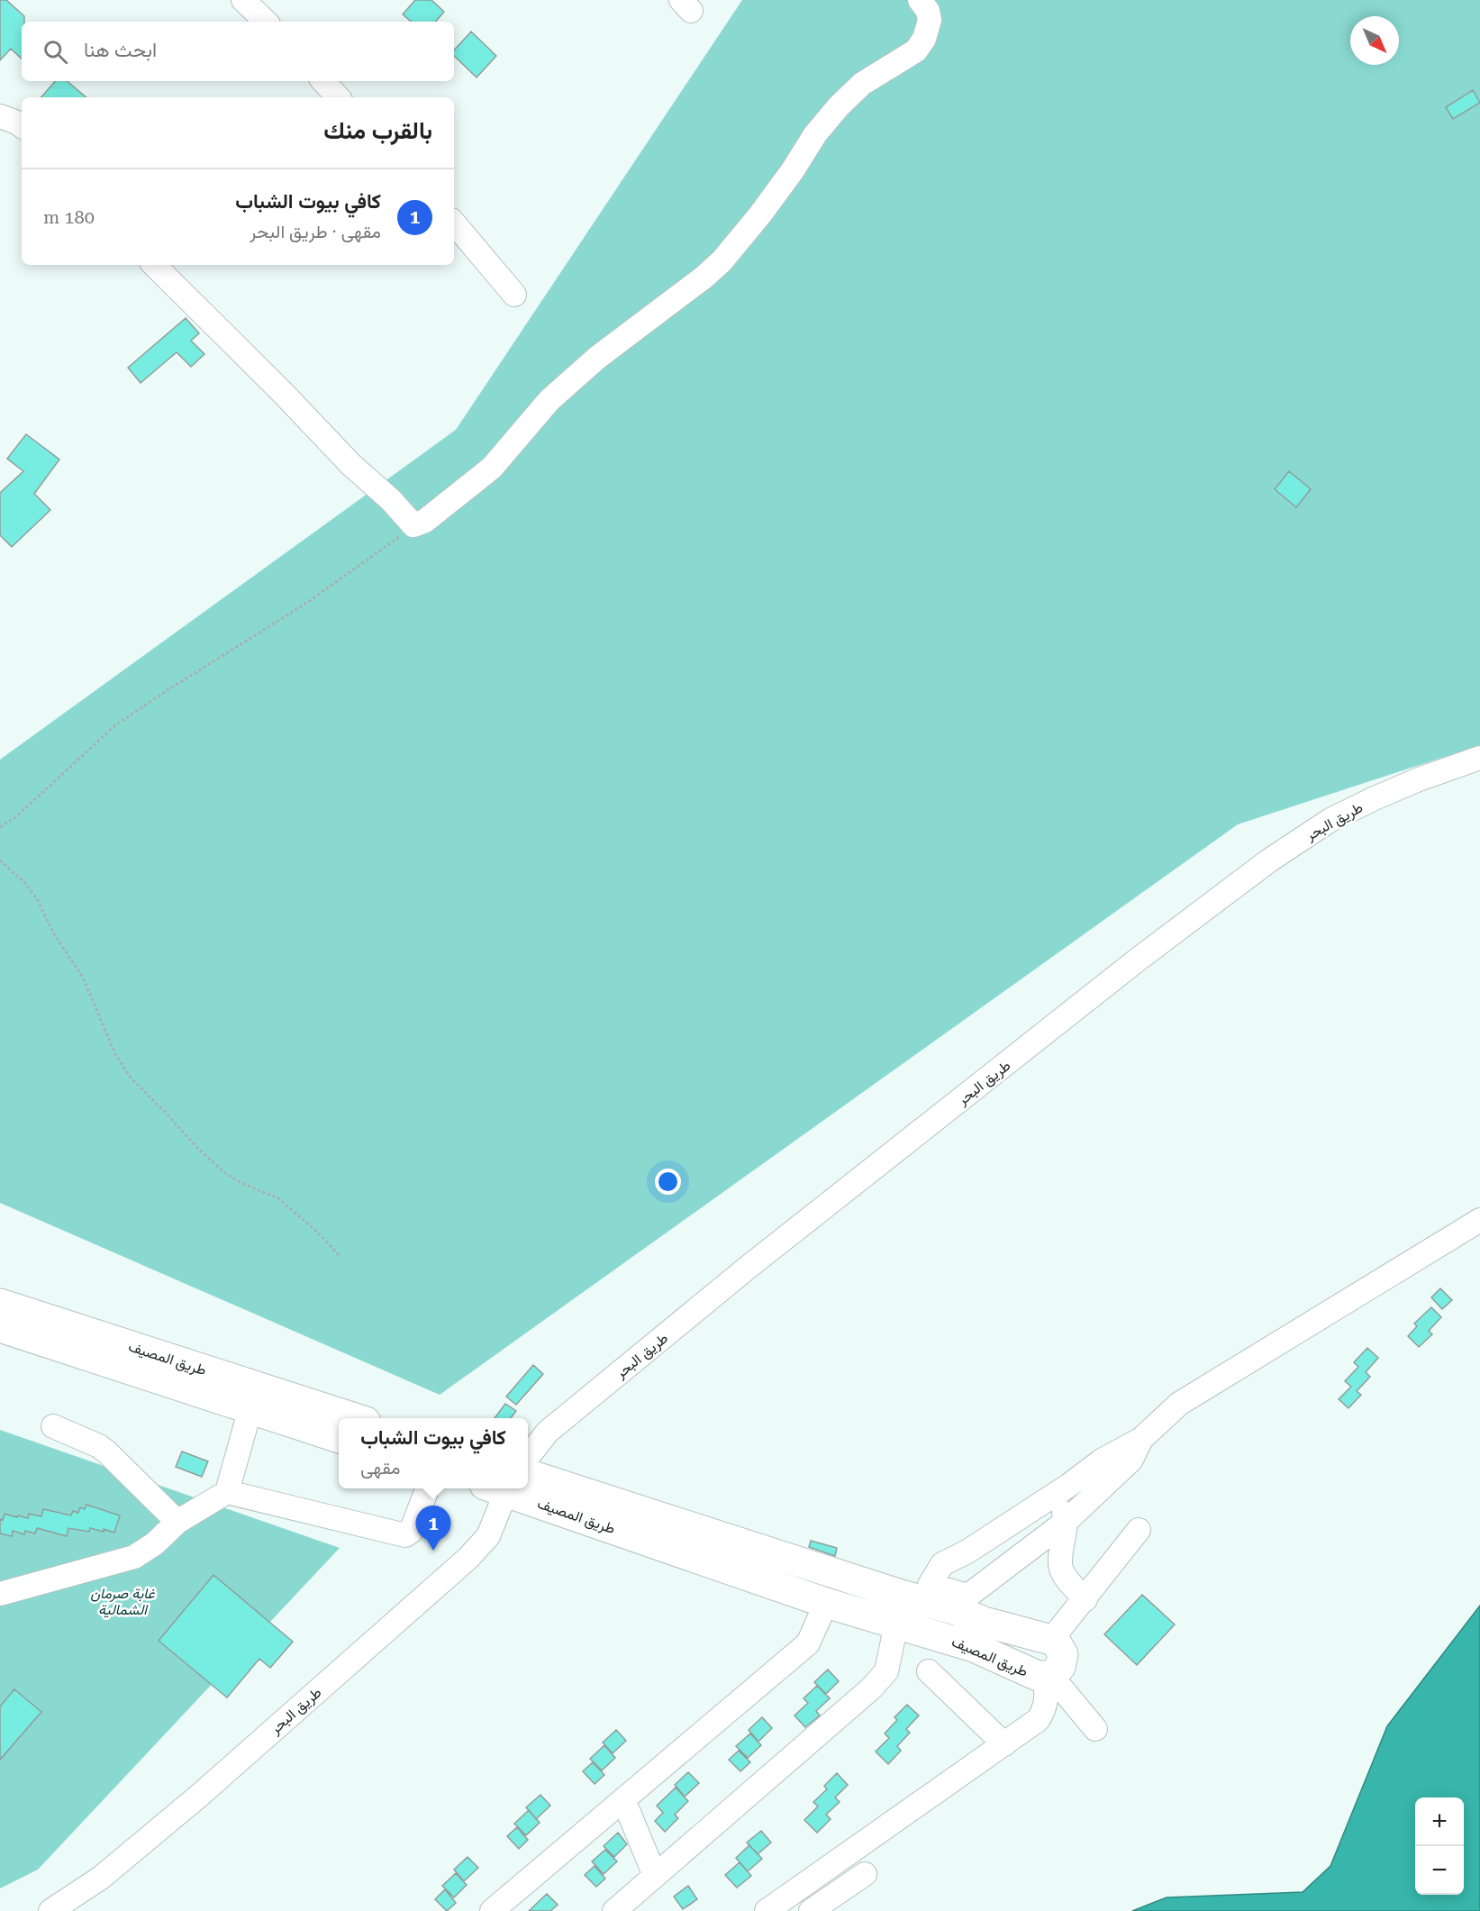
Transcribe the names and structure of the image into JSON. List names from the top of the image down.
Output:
{
  "streets": {
    "main road": ["طريق المصيف"],
    "street": ["طريق البحر"]
  },
  "parks": ["غابة صرمان الشمالية"],
  "north": "bottom right",
  "page": {
    "search": "ابحث هنا",
    "heading": "بالقرب منك",
    "list": [
      {
        "mark": "1",
        "name": "كافي بيوت الشباب",
        "note": "مقهى · طريق البحر",
        "value": "180 m"
      }
    ],
    "popup": ["كافي بيوت الشباب", "مقهى"],
    "pins": "1",
    "map_buttons": ["+", "−"]
  }
}
